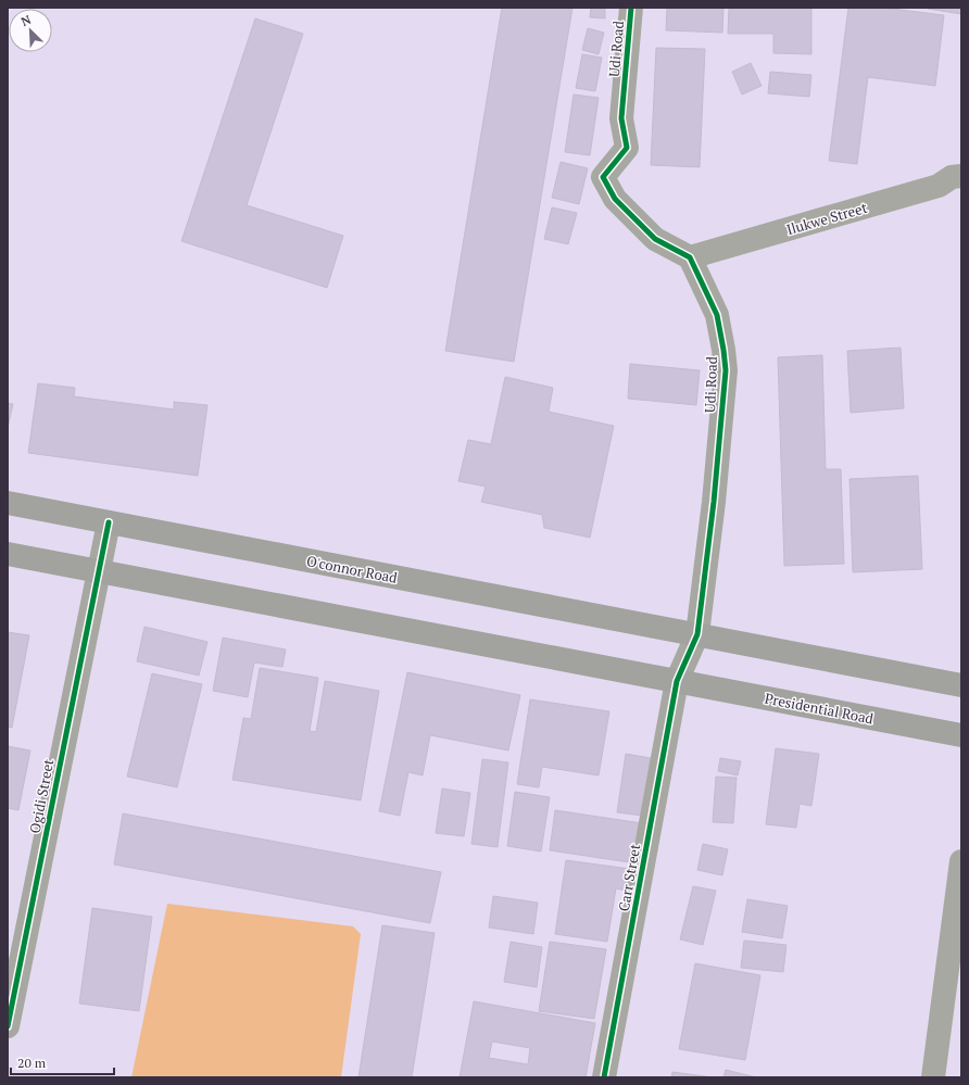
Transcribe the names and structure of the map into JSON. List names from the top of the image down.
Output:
{
  "streets": {
    "main road": ["O'connor Road", "Presidential Road"],
    "street": [
      "Udi Road",
      "Ilukwe Street",
      "Ogidi Street",
      "Carr Street"
    ]
  },
  "crossings": [
    ["Udi Road", "Ilukwe Street"],
    ["Udi Road", "O'connor Road"],
    ["Udi Road", "Presidential Road"],
    ["Udi Road", "Carr Street"],
    ["O'connor Road", "Ogidi Street"],
    ["Presidential Road", "Carr Street"]
  ],
  "scale_bar": "20 m",
  "north": "top left"
}
